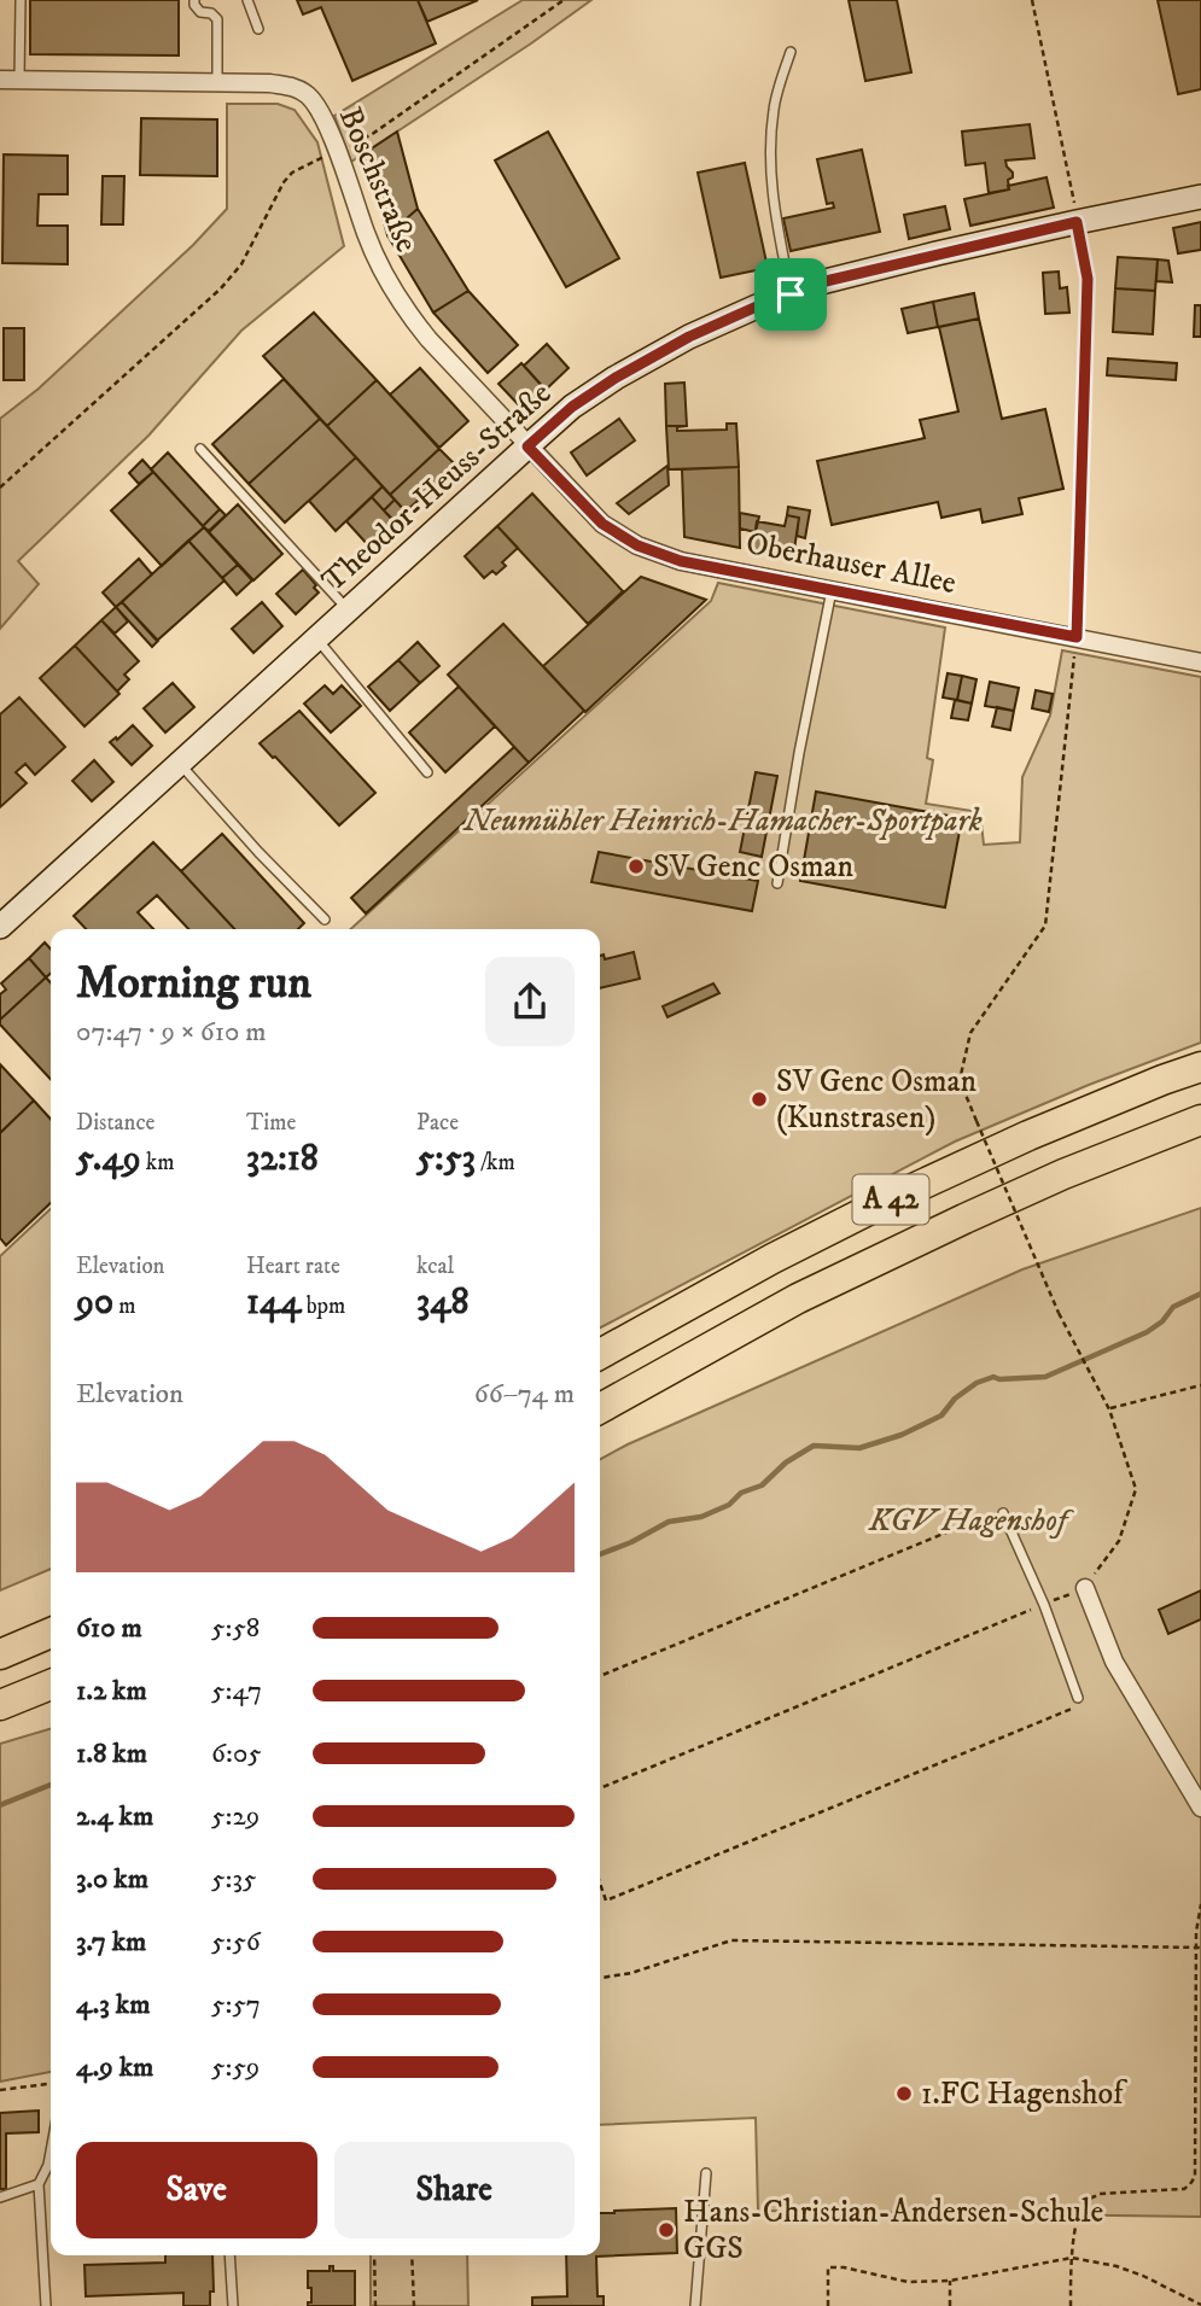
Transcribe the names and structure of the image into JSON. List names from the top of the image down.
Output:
{
  "streets": {
    "highway": ["A 42"],
    "street": ["Boschstraße", "Theodor-Heuss-Straße", "Oberhauser Allee"]
  },
  "crossings": [
    ["Boschstraße", "Theodor-Heuss-Straße"],
    ["Boschstraße", "Oberhauser Allee"],
    ["Theodor-Heuss-Straße", "Oberhauser Allee"]
  ],
  "parks": ["Neumühler Heinrich-Hamacher-Sportpark", "KGV Hagenshof"],
  "places": [
    "SV Genc Osman",
    "SV Genc Osman (Kunstrasen)",
    "1.FC Hagenshof",
    "Hans-Christian-Andersen-Schule GGS"
  ],
  "page": {
    "heading": ["Morning run", "07:47 · 9 × 610 m"],
    "stats": [
      ["Distance", "5.49 km"],
      ["Time", "32:18"],
      ["Pace", "5:53 /km"],
      ["Elevation", "90 m"],
      ["Heart rate", "144 bpm"],
      ["kcal", "348"]
    ],
    "chart": ["Elevation", "66–74 m"],
    "list": [
      {
        "name": "610 m",
        "note": "5:58"
      },
      {
        "name": "1.2 km",
        "note": "5:47"
      },
      {
        "name": "1.8 km",
        "note": "6:05"
      },
      {
        "name": "2.4 km",
        "note": "5:29"
      },
      {
        "name": "3.0 km",
        "note": "5:35"
      },
      {
        "name": "3.7 km",
        "note": "5:56"
      },
      {
        "name": "4.3 km",
        "note": "5:57"
      },
      {
        "name": "4.9 km",
        "note": "5:59"
      }
    ],
    "buttons": ["Save", "Share"]
  }
}
